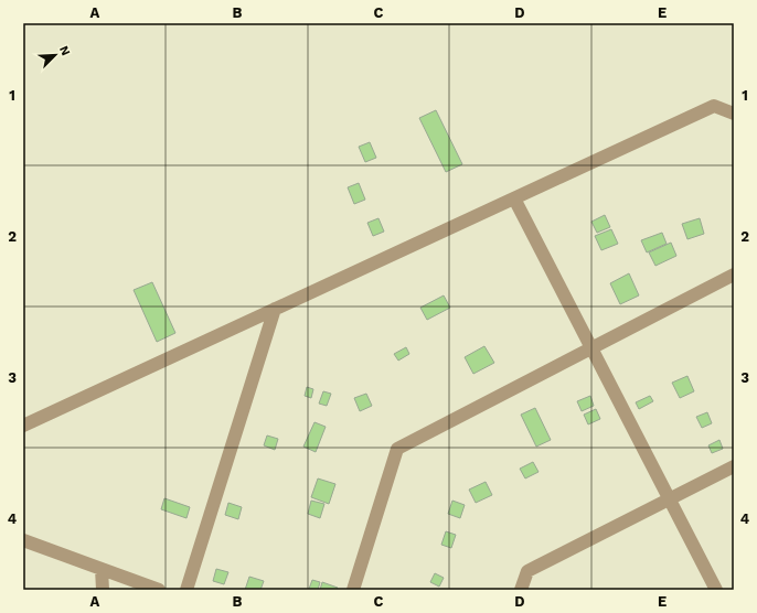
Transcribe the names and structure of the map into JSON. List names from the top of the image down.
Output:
{
  "north": "top right",
  "grid": {
    "columns": [
      "A",
      "B",
      "C",
      "D",
      "E"
    ],
    "rows": [
      "1",
      "2",
      "3",
      "4"
    ]
  }
}
